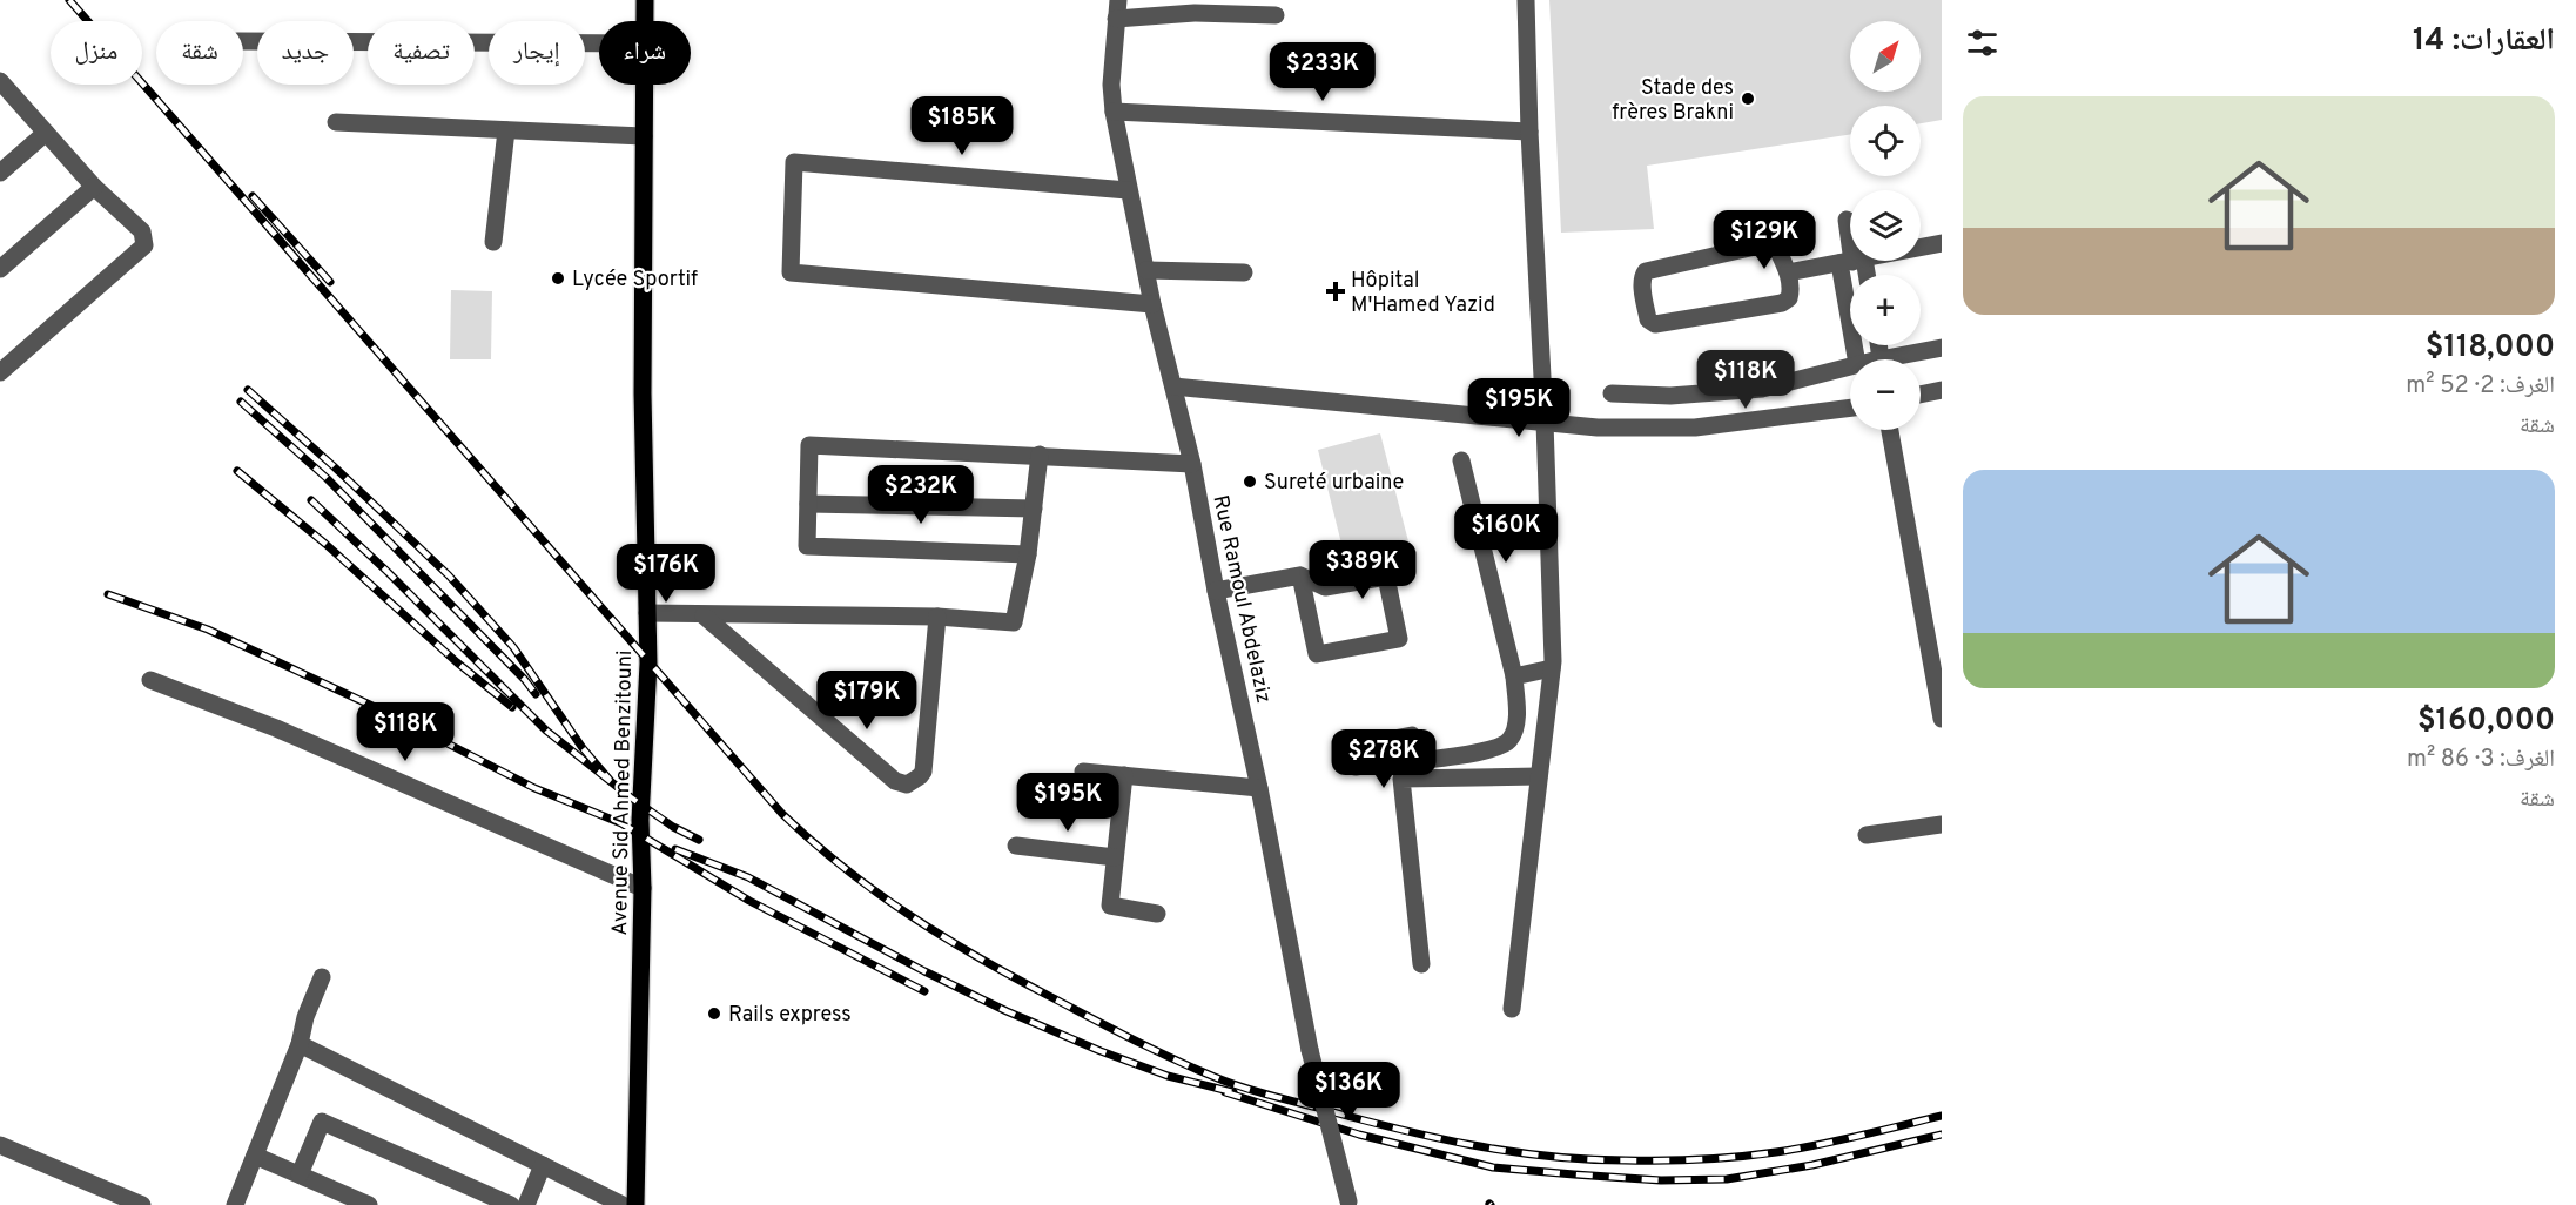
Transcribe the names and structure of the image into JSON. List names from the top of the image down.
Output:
{
  "streets": {
    "main road": ["Avenue Sid Ahmed Benzitouni"],
    "street": ["Rue Ramoul Abdelaziz"]
  },
  "places": {
    "other": [
      "Stade des frères Brakni",
      "Lycée Sportif",
      "Sureté urbaine",
      "Rails express"
    ],
    "health": ["Hôpital M'Hamed Yazid"]
  },
  "north": "top right",
  "page": {
    "heading": "العقارات: 14",
    "map_buttons": ["+", "−"],
    "chip": [
      "شراء",
      "إيجار",
      "تصفية",
      "جديد",
      "شقة",
      "منزل"
    ],
    "price": [
      "$233K",
      "$185K",
      "$129K",
      "$118K",
      "$195K",
      "$232K",
      "$160K",
      "$389K",
      "$176K",
      "$179K",
      "$118K",
      "$278K",
      "$195K",
      "$136K"
    ],
    "list": [
      {
        "name": "$118,000",
        "note": "الغرف: 2 · 52 m² · شقة"
      },
      {
        "name": "$160,000",
        "note": "الغرف: 3 · 86 m² · شقة"
      }
    ]
  }
}
